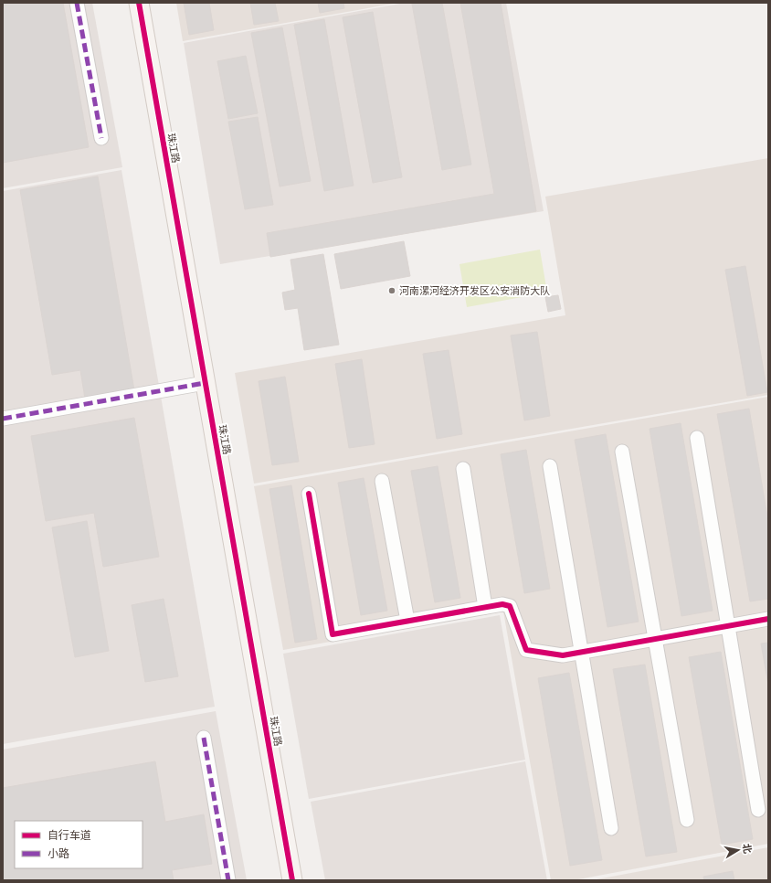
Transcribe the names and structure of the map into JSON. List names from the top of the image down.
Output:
{
  "streets": {
    "street": ["珠江路"]
  },
  "places": ["河南漯河经济开发区公安消防大队"],
  "legend": ["自行车道", "小路"],
  "north": "right"
}
